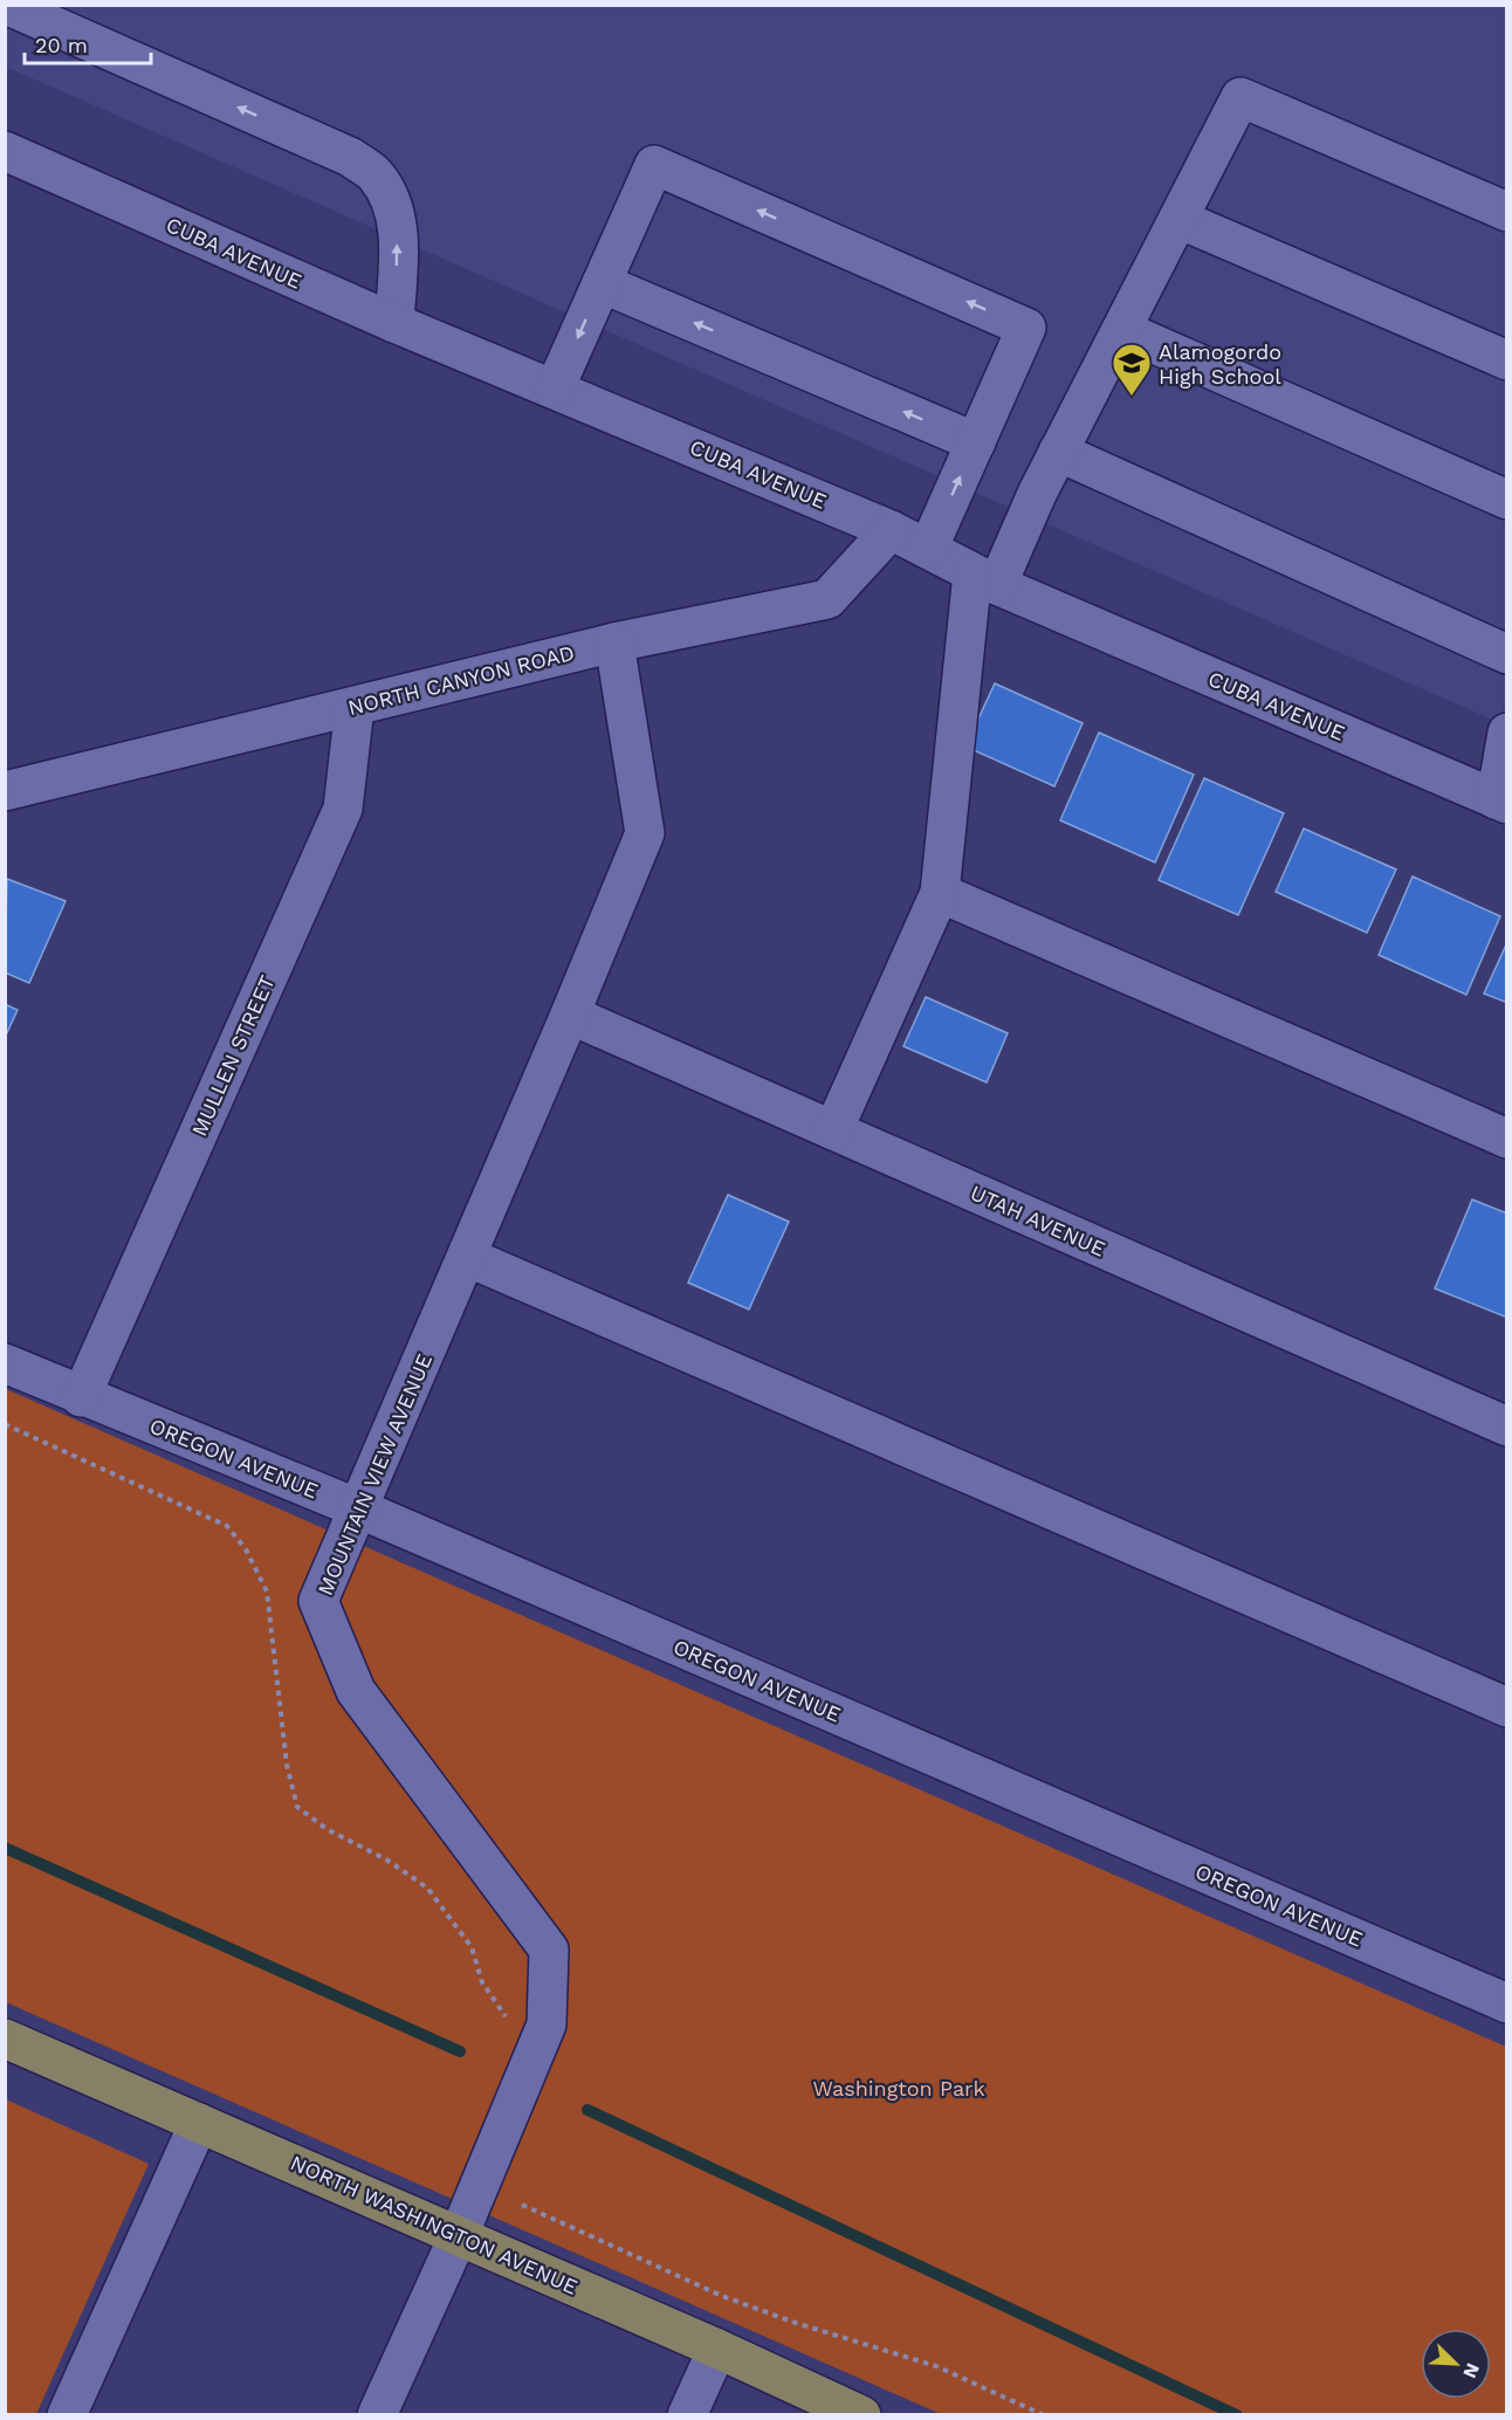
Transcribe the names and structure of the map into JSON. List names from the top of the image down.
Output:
{
  "streets": {
    "main road": ["NORTH WASHINGTON AVENUE"],
    "street": [
      "CUBA AVENUE",
      "NORTH CANYON ROAD",
      "MULLEN STREET",
      "UTAH AVENUE",
      "OREGON AVENUE",
      "MOUNTAIN VIEW AVENUE"
    ]
  },
  "crossings": [
    ["CUBA AVENUE", "NORTH CANYON ROAD"],
    ["NORTH CANYON ROAD", "MULLEN STREET"],
    ["NORTH CANYON ROAD", "MOUNTAIN VIEW AVENUE"],
    ["MULLEN STREET", "OREGON AVENUE"],
    ["UTAH AVENUE", "MOUNTAIN VIEW AVENUE"],
    ["OREGON AVENUE", "MOUNTAIN VIEW AVENUE"],
    ["MOUNTAIN VIEW AVENUE", "NORTH WASHINGTON AVENUE"]
  ],
  "parks": ["Washington Park"],
  "places": {
    "school or university": ["Alamogordo High School"]
  },
  "scale_bar": "20 m",
  "north": "bottom right"
}
